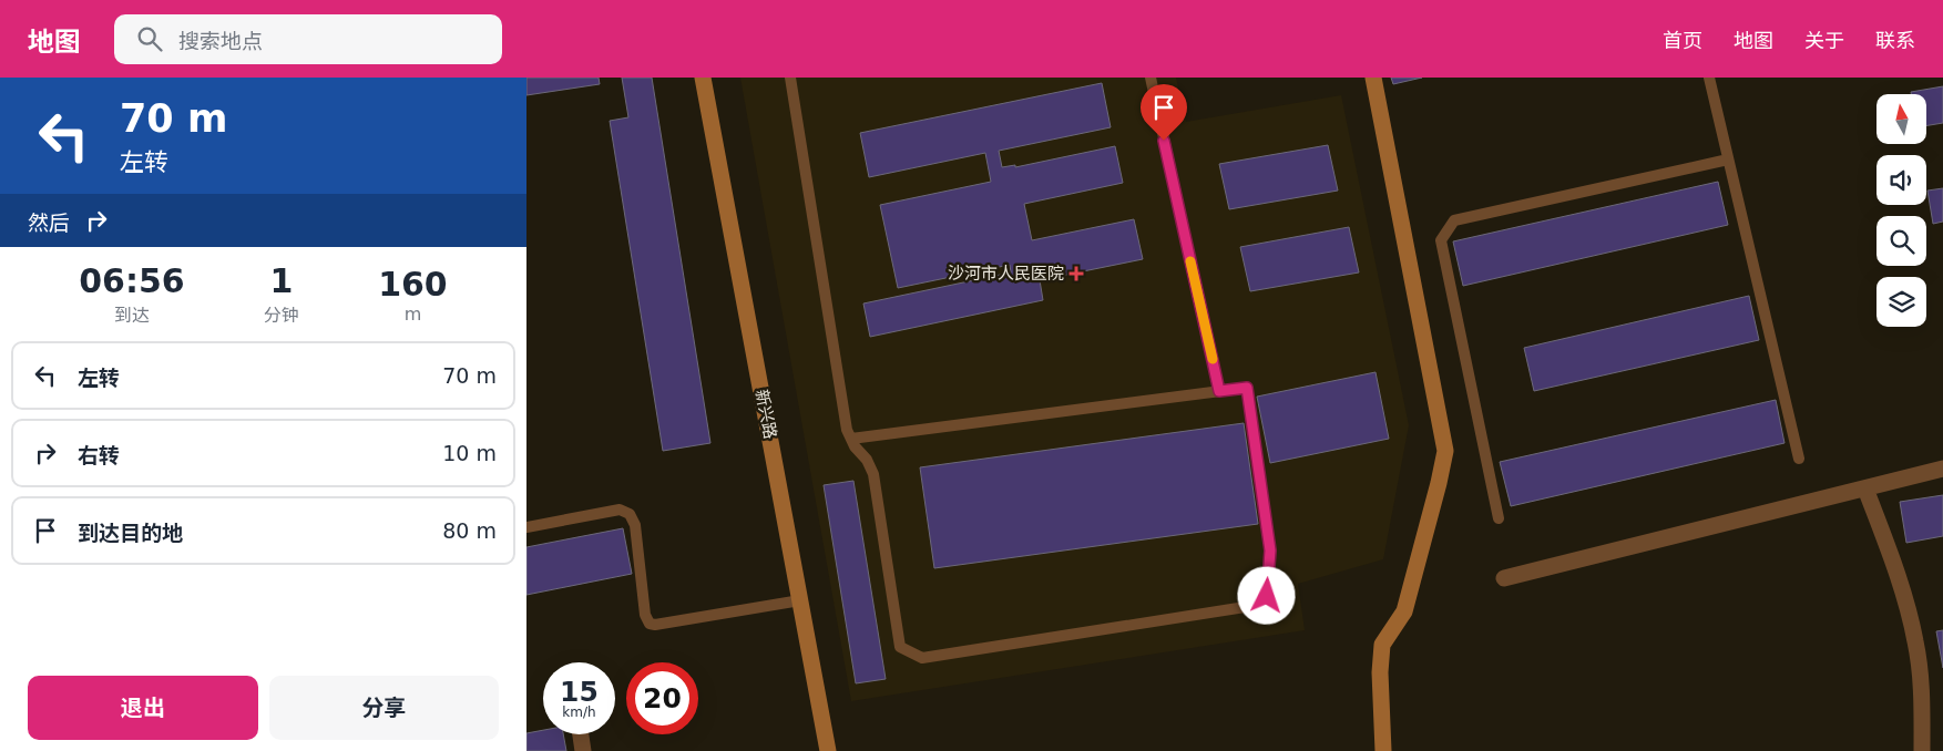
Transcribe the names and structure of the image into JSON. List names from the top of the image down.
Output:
{
  "streets": {
    "street": ["新兴路"]
  },
  "places": {
    "health": ["沙河市人民医院"]
  },
  "north": "top",
  "page": {
    "header": "地图",
    "search": "搜索地点",
    "nav": [
      "首页",
      "地图",
      "关于",
      "联系"
    ],
    "turn": ["70 m", "左转"],
    "then": "然后",
    "eta": [
      "06:56",
      "到达",
      "1",
      "分钟",
      "160",
      "m"
    ],
    "list": [
      {
        "name": "左转",
        "value": "70 m"
      },
      {
        "name": "右转",
        "value": "10 m"
      },
      {
        "name": "到达目的地",
        "value": "80 m"
      }
    ],
    "speed": "15 km/h",
    "limit": "20",
    "buttons": ["退出", "分享"]
  }
}
